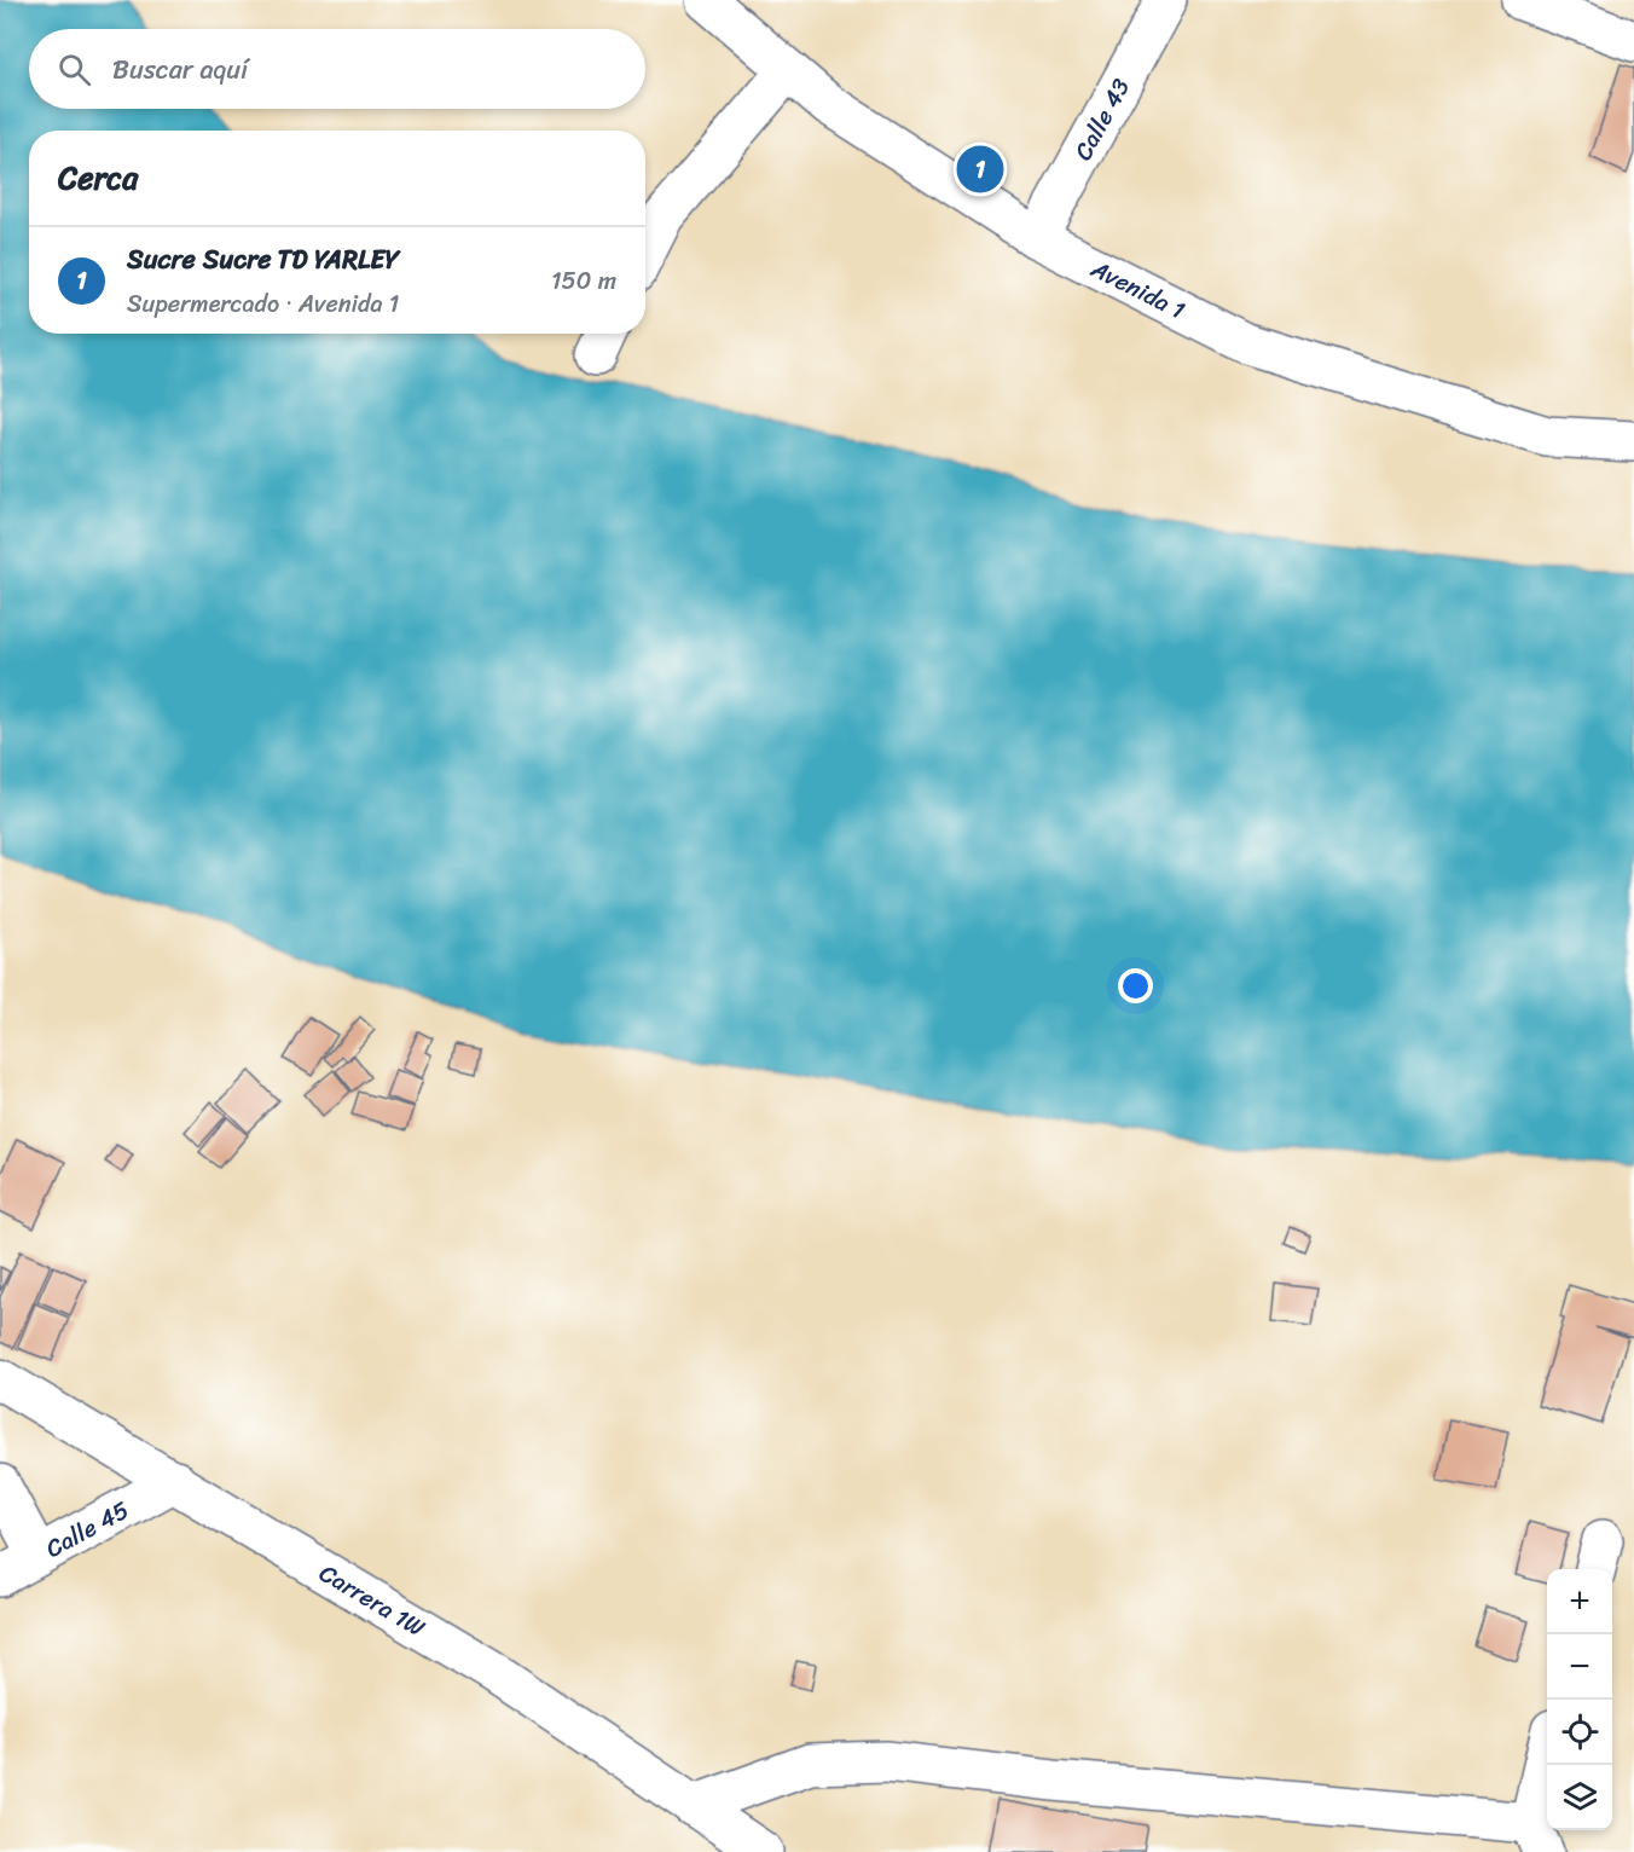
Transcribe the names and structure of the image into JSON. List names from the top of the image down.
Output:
{
  "streets": {
    "street": [
      "Calle 43",
      "Avenida 1",
      "Calle 45",
      "Carrera 1W"
    ]
  },
  "crossings": [
    ["Calle 43", "Avenida 1"],
    ["Calle 45", "Carrera 1W"]
  ],
  "page": {
    "search": "Buscar aquí",
    "heading": "Cerca",
    "pins": "1",
    "list": [
      {
        "mark": "1",
        "name": "Sucre Sucre TD YARLEY",
        "note": "Supermercado · Avenida 1",
        "value": "150 m"
      }
    ],
    "map_buttons": ["+", "−"]
  }
}
